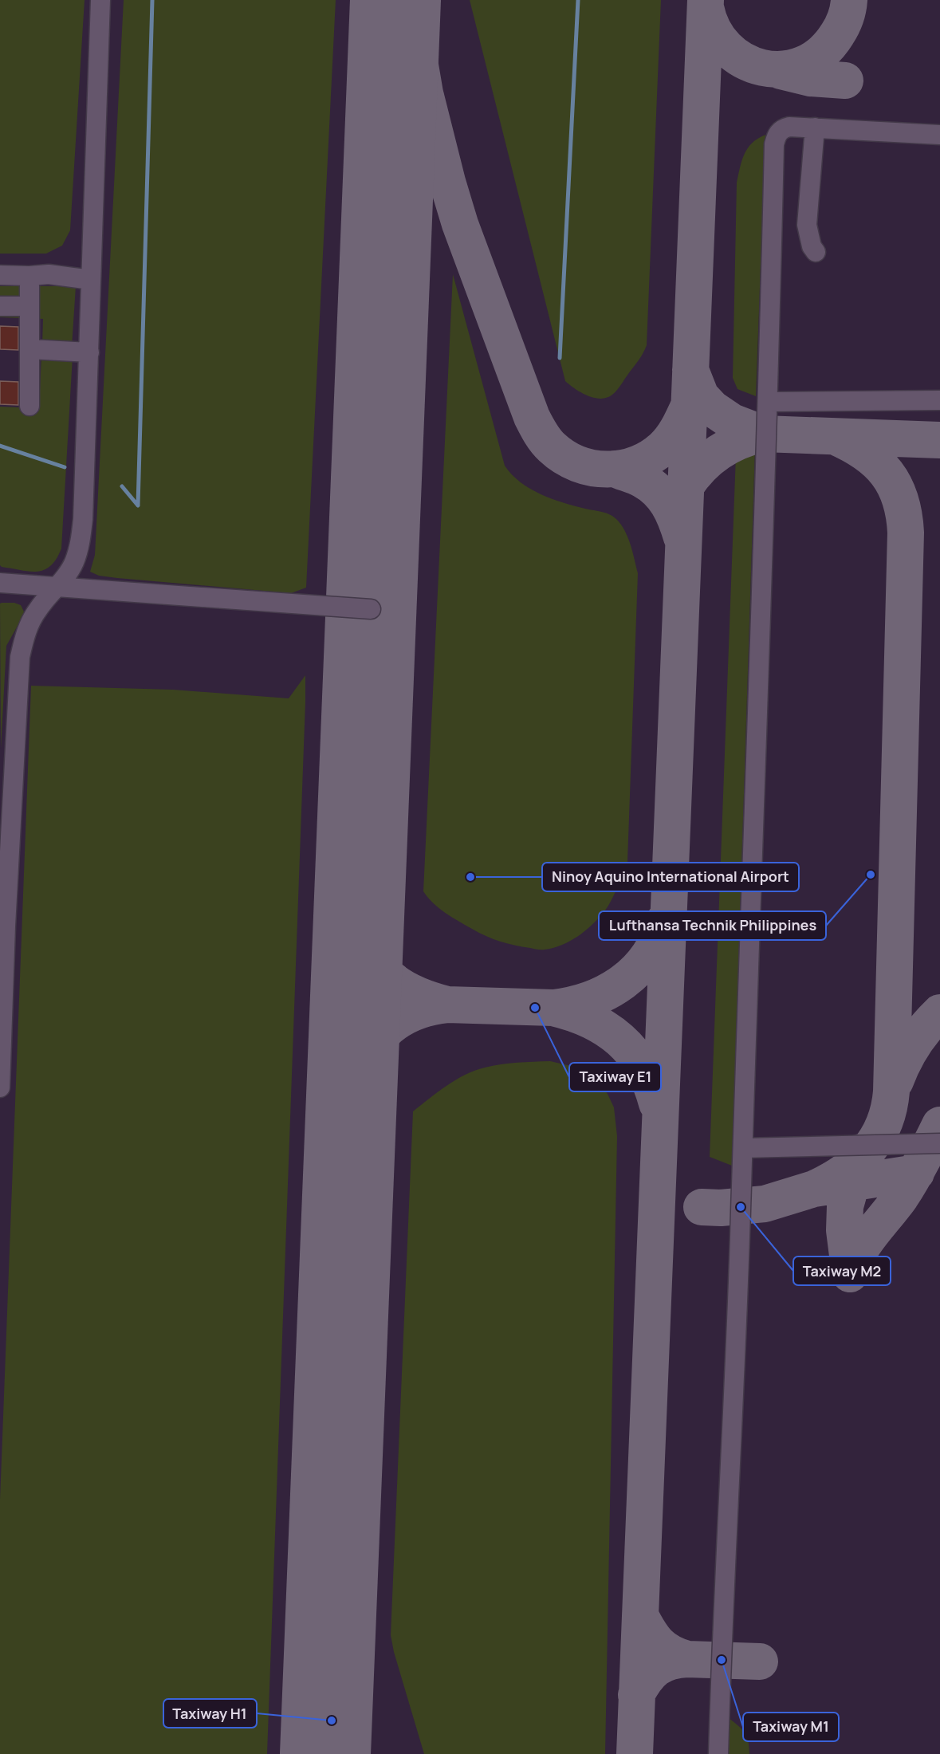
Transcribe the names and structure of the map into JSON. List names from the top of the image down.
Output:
{
  "places": [
    "Lufthansa Technik Philippines",
    "Ninoy Aquino International Airport",
    "Taxiway E1",
    "Taxiway M2",
    "Taxiway M1",
    "Taxiway H1"
  ]
}
